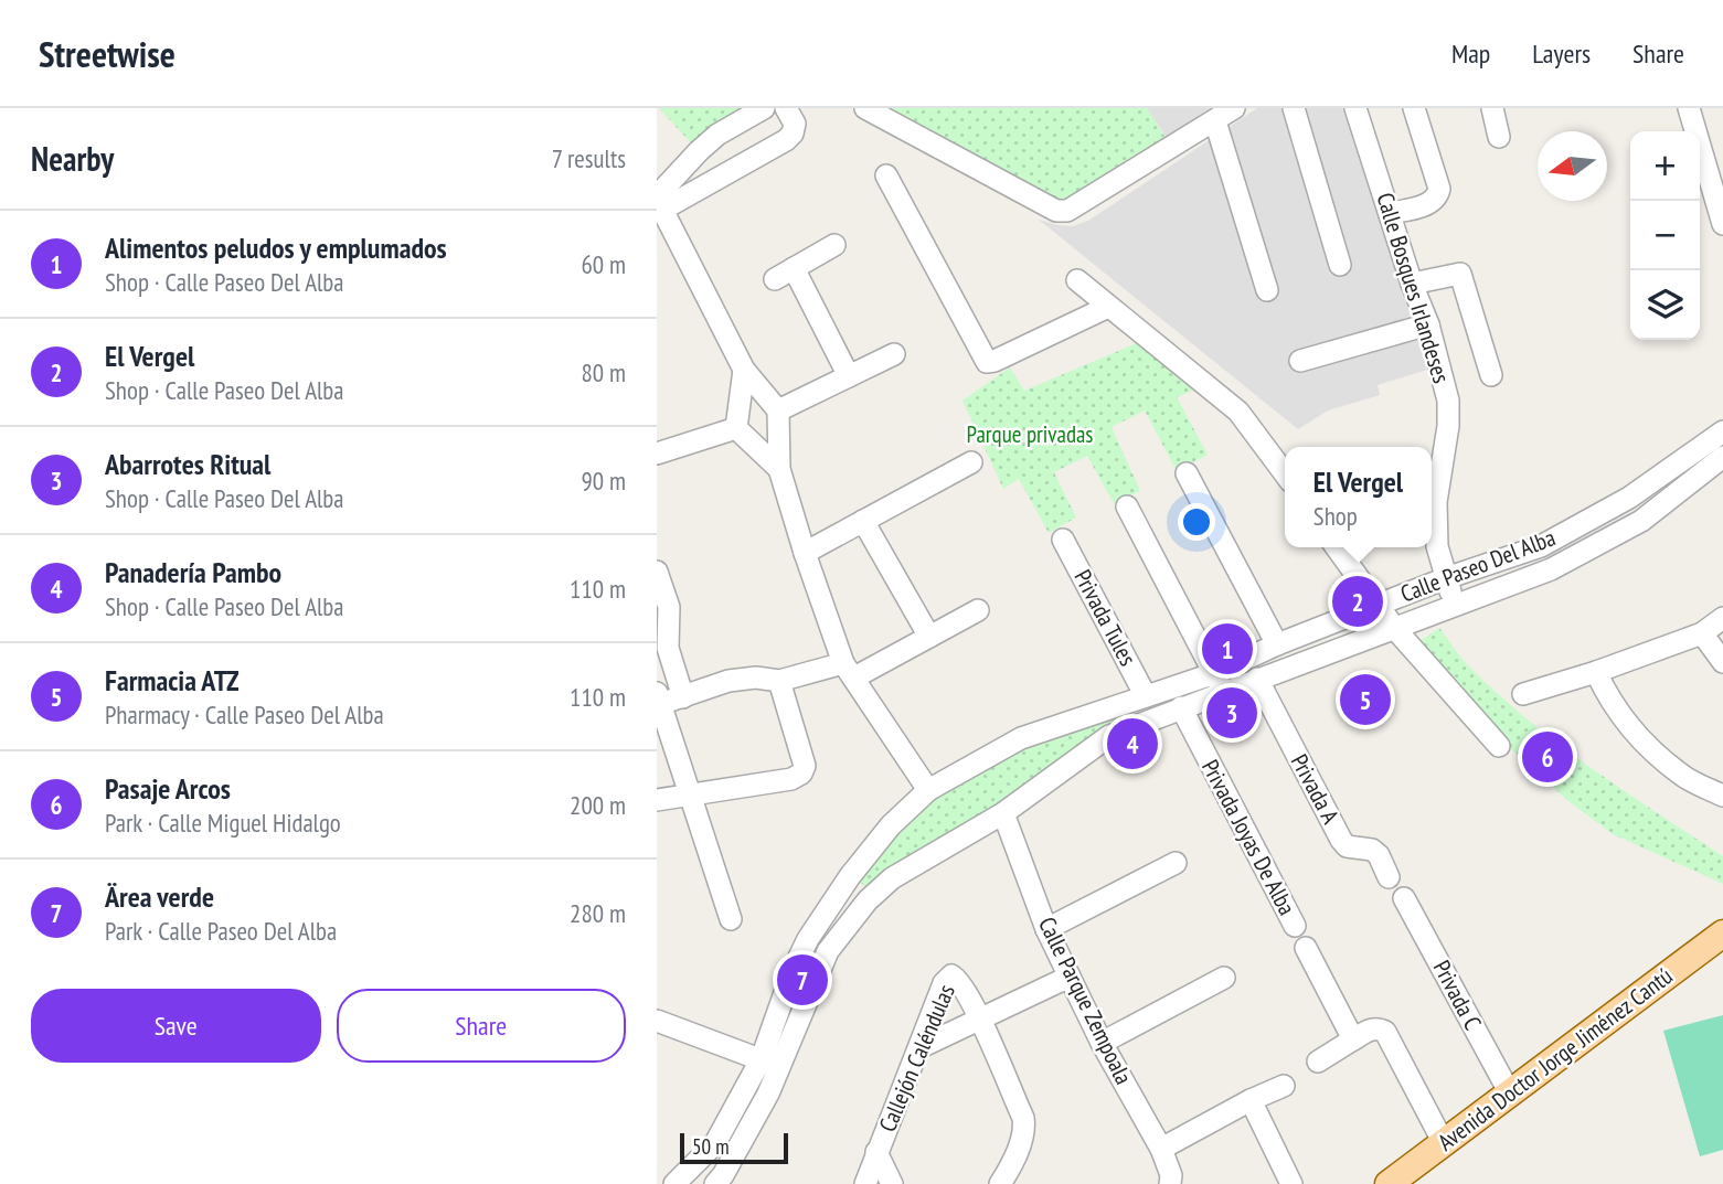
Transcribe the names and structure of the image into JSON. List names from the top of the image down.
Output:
{
  "streets": {
    "main road": ["Avenida Doctor Jorge Jiménez Cantú"],
    "street": [
      "Calle Bosques Irlandeses",
      "Calle Paseo Del Alba",
      "Privada Tules",
      "Privada A",
      "Privada Joyas De Alba",
      "Privada C",
      "Calle Parque Zempoala",
      "Callejón Caléndulas"
    ]
  },
  "crossings": [
    ["Calle Bosques Irlandeses", "Calle Paseo Del Alba"],
    ["Calle Paseo Del Alba", "Privada Tules"],
    ["Calle Paseo Del Alba", "Privada A"],
    ["Calle Paseo Del Alba", "Privada Joyas De Alba"],
    ["Calle Paseo Del Alba", "Calle Parque Zempoala"],
    ["Privada C", "Avenida Doctor Jorge Jiménez Cantú"]
  ],
  "parks": ["Parque privadas"],
  "scale_bar": "50 m",
  "north": "left",
  "page": {
    "header": "Streetwise",
    "nav": ["Map", "Layers", "Share"],
    "heading": ["Nearby", "7 results"],
    "map_buttons": ["+", "−"],
    "list": [
      {
        "mark": "1",
        "name": "Alimentos peludos y emplumados",
        "note": "Shop · Calle Paseo Del Alba",
        "value": "60 m"
      },
      {
        "mark": "2",
        "name": "El Vergel",
        "note": "Shop · Calle Paseo Del Alba",
        "value": "80 m"
      },
      {
        "mark": "3",
        "name": "Abarrotes Ritual",
        "note": "Shop · Calle Paseo Del Alba",
        "value": "90 m"
      },
      {
        "mark": "4",
        "name": "Panadería Pambo",
        "note": "Shop · Calle Paseo Del Alba",
        "value": "110 m"
      },
      {
        "mark": "5",
        "name": "Farmacia ATZ",
        "note": "Pharmacy · Calle Paseo Del Alba",
        "value": "110 m"
      },
      {
        "mark": "6",
        "name": "Pasaje Arcos",
        "note": "Park · Calle Miguel Hidalgo",
        "value": "200 m"
      },
      {
        "mark": "7",
        "name": "Ärea verde",
        "note": "Park · Calle Paseo Del Alba",
        "value": "280 m"
      }
    ],
    "popup": ["El Vergel", "Shop"],
    "pins": [
      "2",
      "1",
      "5",
      "3",
      "4",
      "6",
      "7"
    ],
    "buttons": ["Save", "Share"],
    "scale": "50 m"
  }
}
